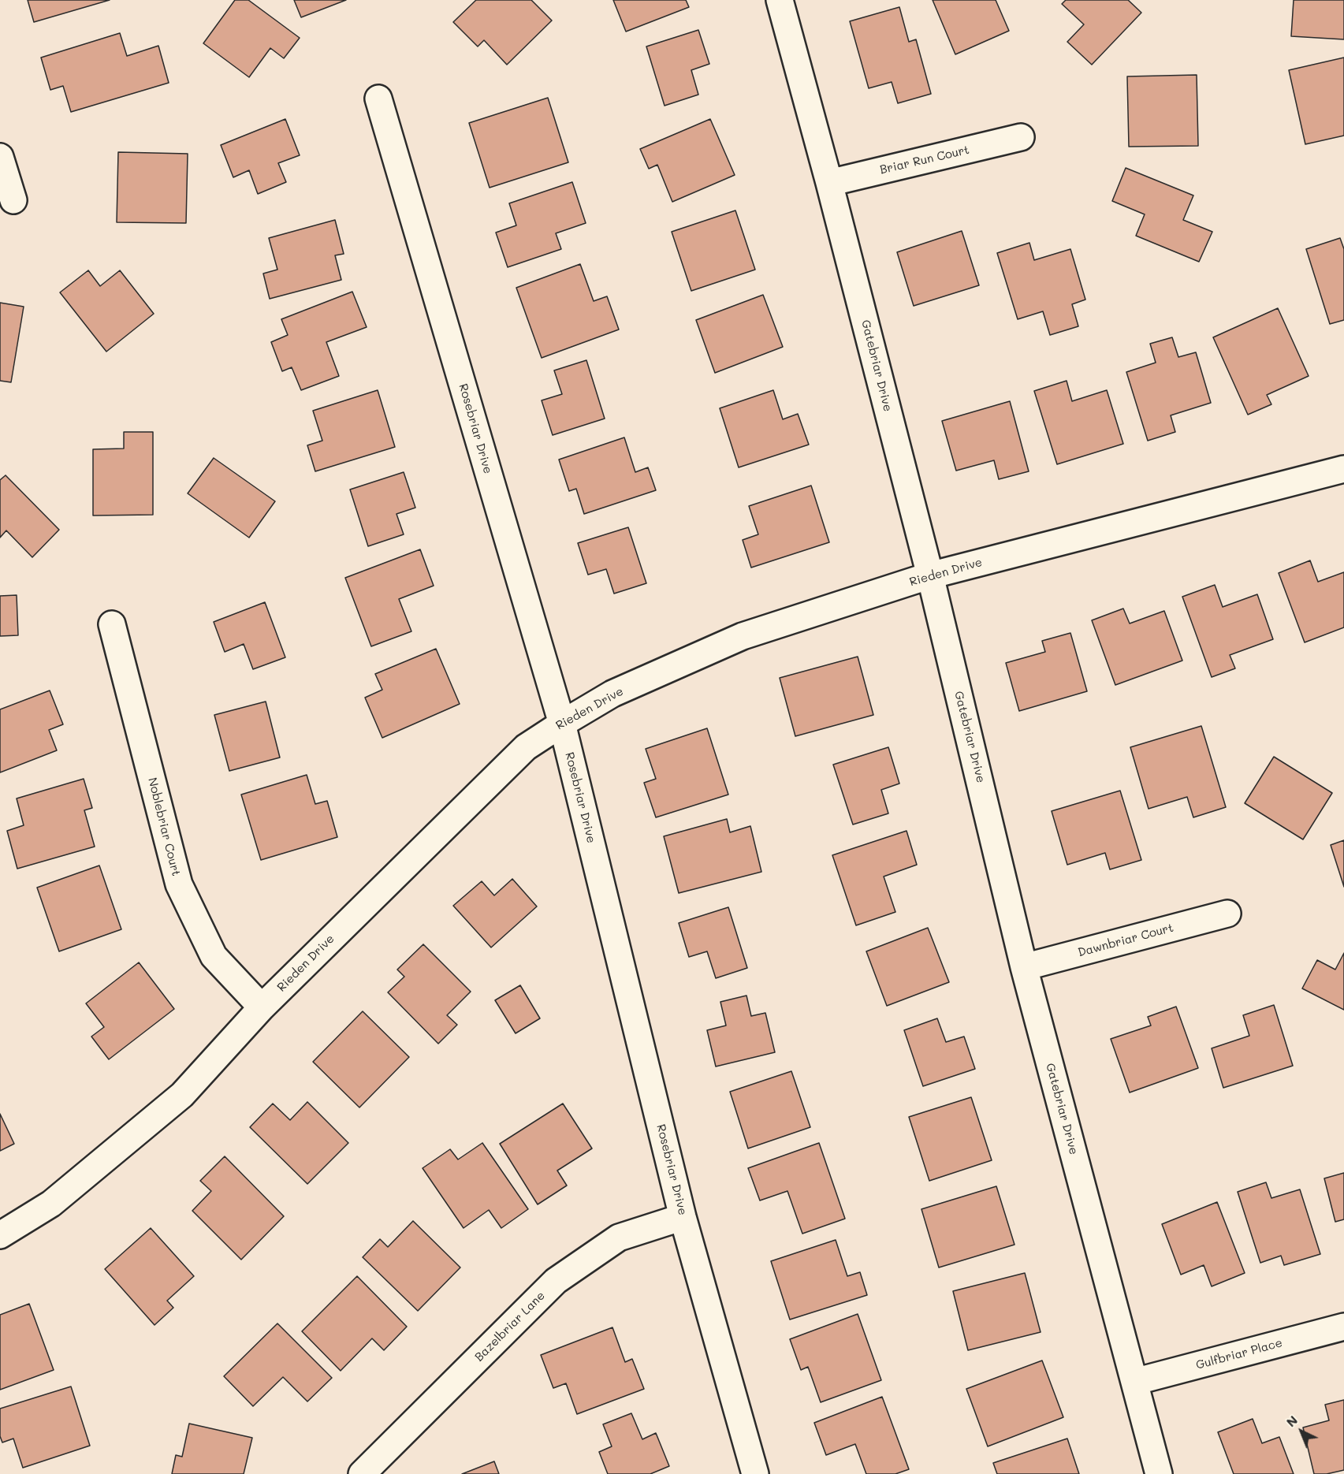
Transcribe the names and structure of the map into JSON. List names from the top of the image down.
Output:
{
  "streets": {
    "street": [
      "Briar Run Court",
      "Gatebriar Drive",
      "Rosebriar Drive",
      "Rieden Drive",
      "Noblebriar Court",
      "Dawnbriar Court",
      "Bazelbriar Lane",
      "Gulfbriar Place"
    ]
  },
  "crossings": [
    ["Briar Run Court", "Gatebriar Drive"],
    ["Gatebriar Drive", "Rieden Drive"],
    ["Gatebriar Drive", "Dawnbriar Court"],
    ["Gatebriar Drive", "Gulfbriar Place"],
    ["Rosebriar Drive", "Rieden Drive"],
    ["Rosebriar Drive", "Bazelbriar Lane"],
    ["Rieden Drive", "Noblebriar Court"]
  ],
  "north": "top left"
}
